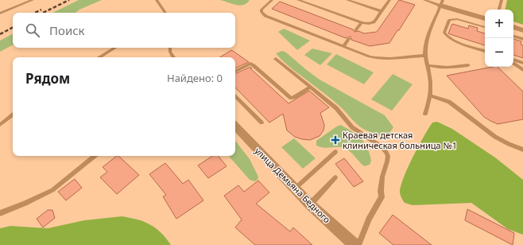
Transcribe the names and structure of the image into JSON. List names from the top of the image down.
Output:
{
  "streets": {
    "street": ["улица Демьяна Бедного"]
  },
  "places": {
    "health": ["Краевая детская клиническая больница №1"]
  },
  "page": {
    "map_buttons": ["+", "−"],
    "search": "Поиск",
    "heading": ["Рядом", "Найдено: 0"]
  }
}
